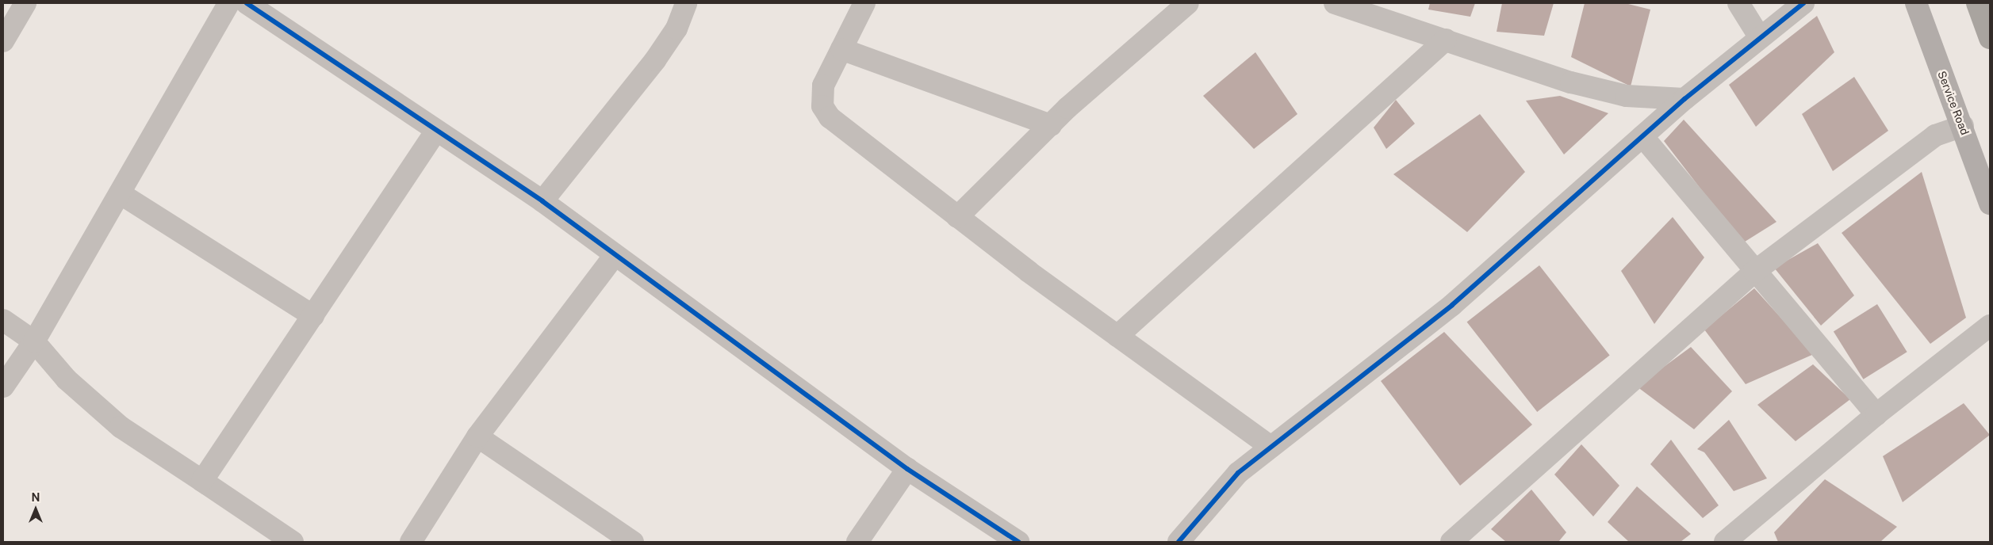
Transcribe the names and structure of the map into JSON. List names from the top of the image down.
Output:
{
  "streets": {
    "main road": ["Service Road"]
  },
  "north": "top"
}
